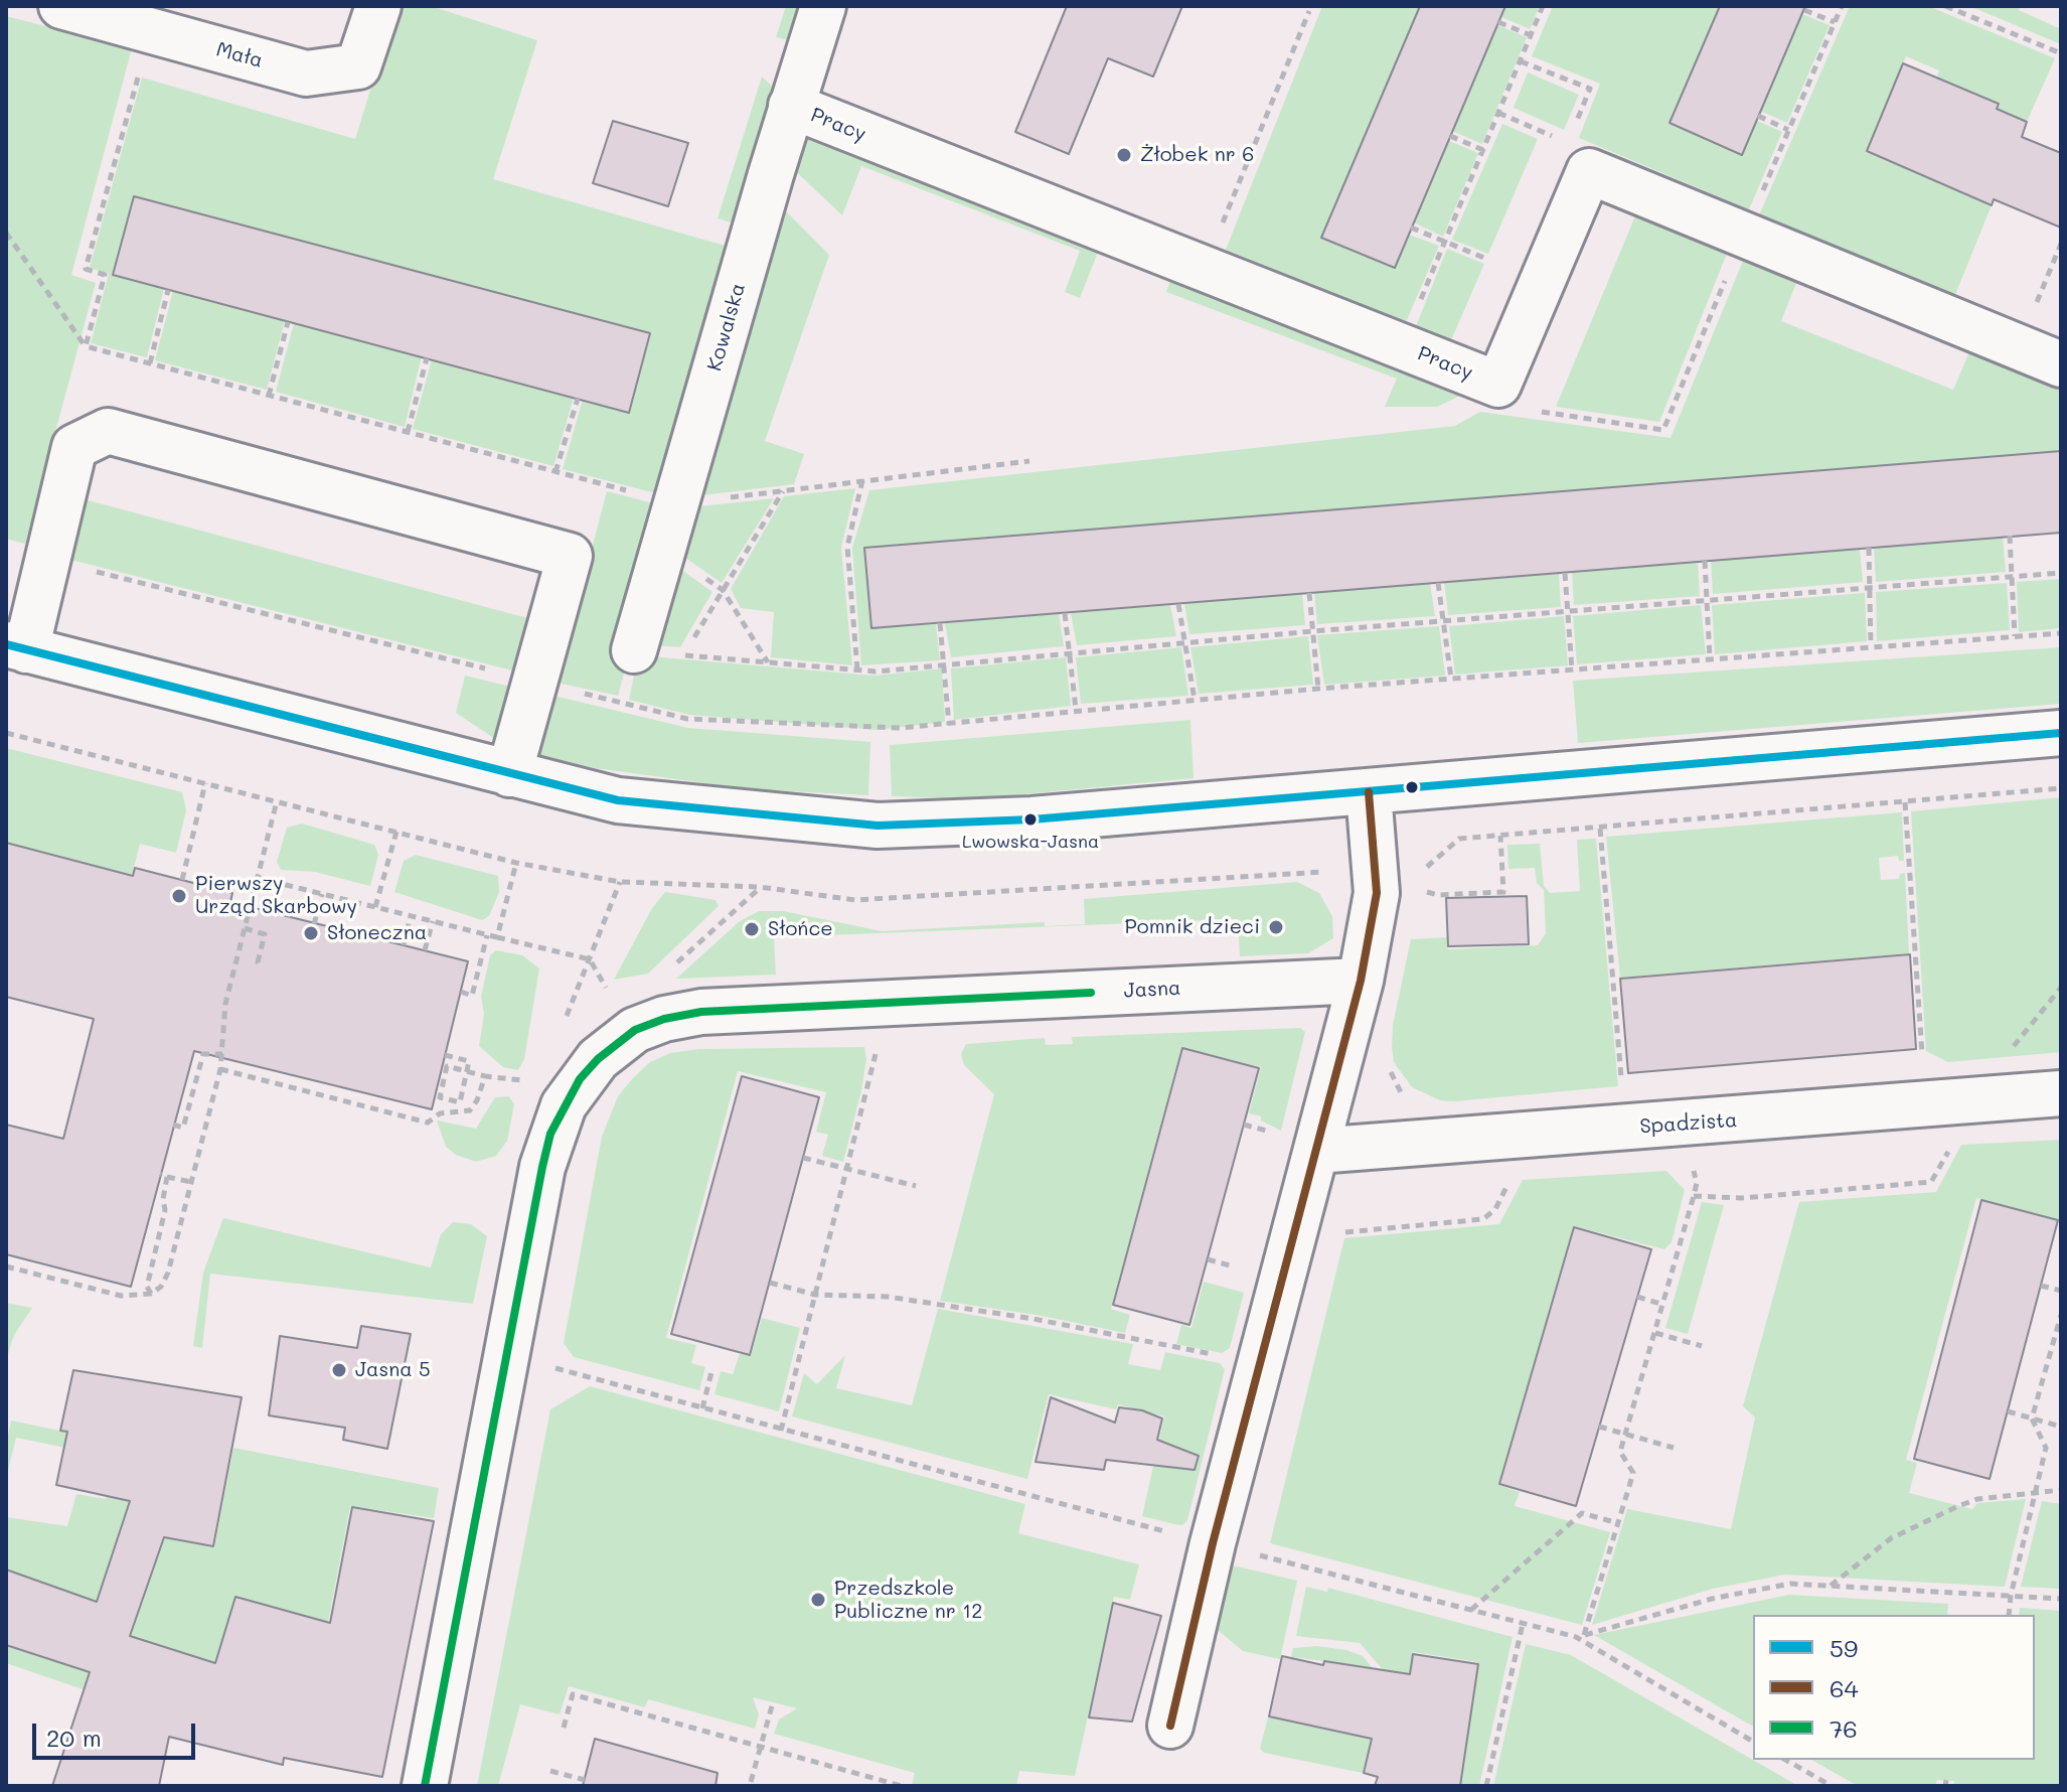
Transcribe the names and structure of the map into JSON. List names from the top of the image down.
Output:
{
  "streets": {
    "street": [
      "Mała",
      "Pracy",
      "Kowalska",
      "Jasna",
      "Spadzista"
    ]
  },
  "crossings": [
    ["Pracy", "Kowalska"]
  ],
  "places": [
    "Żłobek nr 6",
    "Lwowska-Jasna",
    "Pierwszy Urząd Skarbowy",
    "Pomnik dzieci",
    "Słońce",
    "Słoneczna",
    "Jasna 5",
    "Przedszkole Publiczne nr 12"
  ],
  "lines": ["transit line 59", "transit line 64", "transit line 76"],
  "legend": ["59", "64", "76"],
  "scale_bar": "20 m"
}
